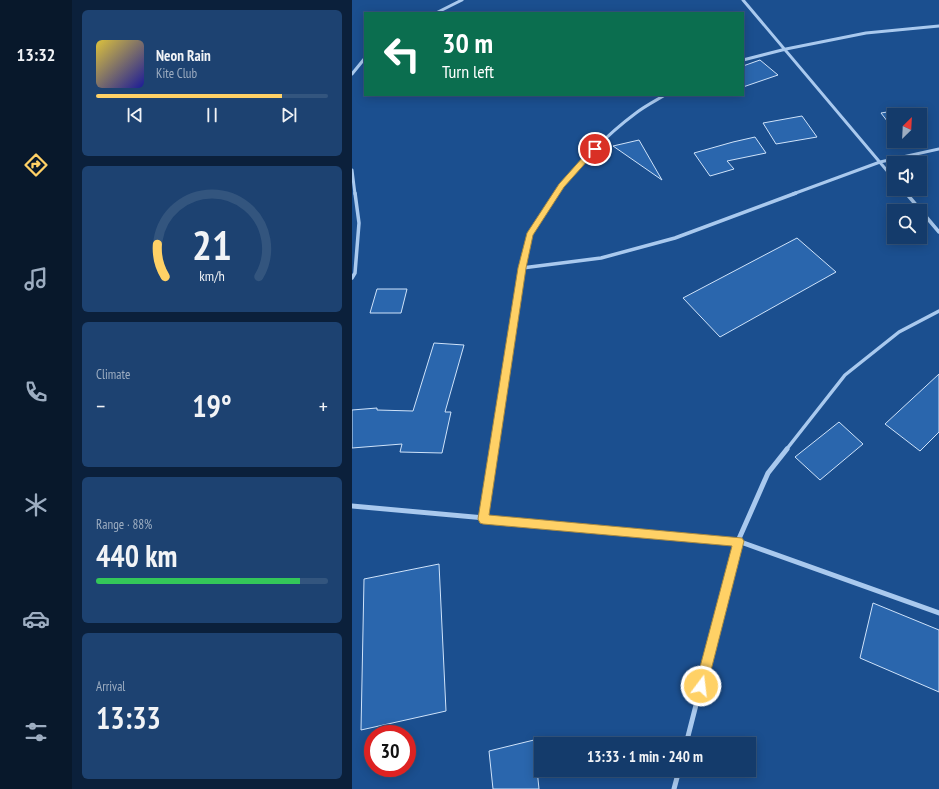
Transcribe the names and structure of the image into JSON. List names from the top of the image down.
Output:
{
  "north": "top right",
  "page": {
    "tabs": "13:32",
    "turn": ["30 m", "Turn left"],
    "song": ["Neon Rain", "Kite Club"],
    "tile": [
      "Climate",
      ["Range · 88%", "440 km"],
      ["Arrival", "13:33"]
    ],
    "heat": ["−", "19°", "+"],
    "limit": "30",
    "trip": "13:33 · 1 min · 240 m",
    "gauge": ["21", "km/h"]
  }
}
